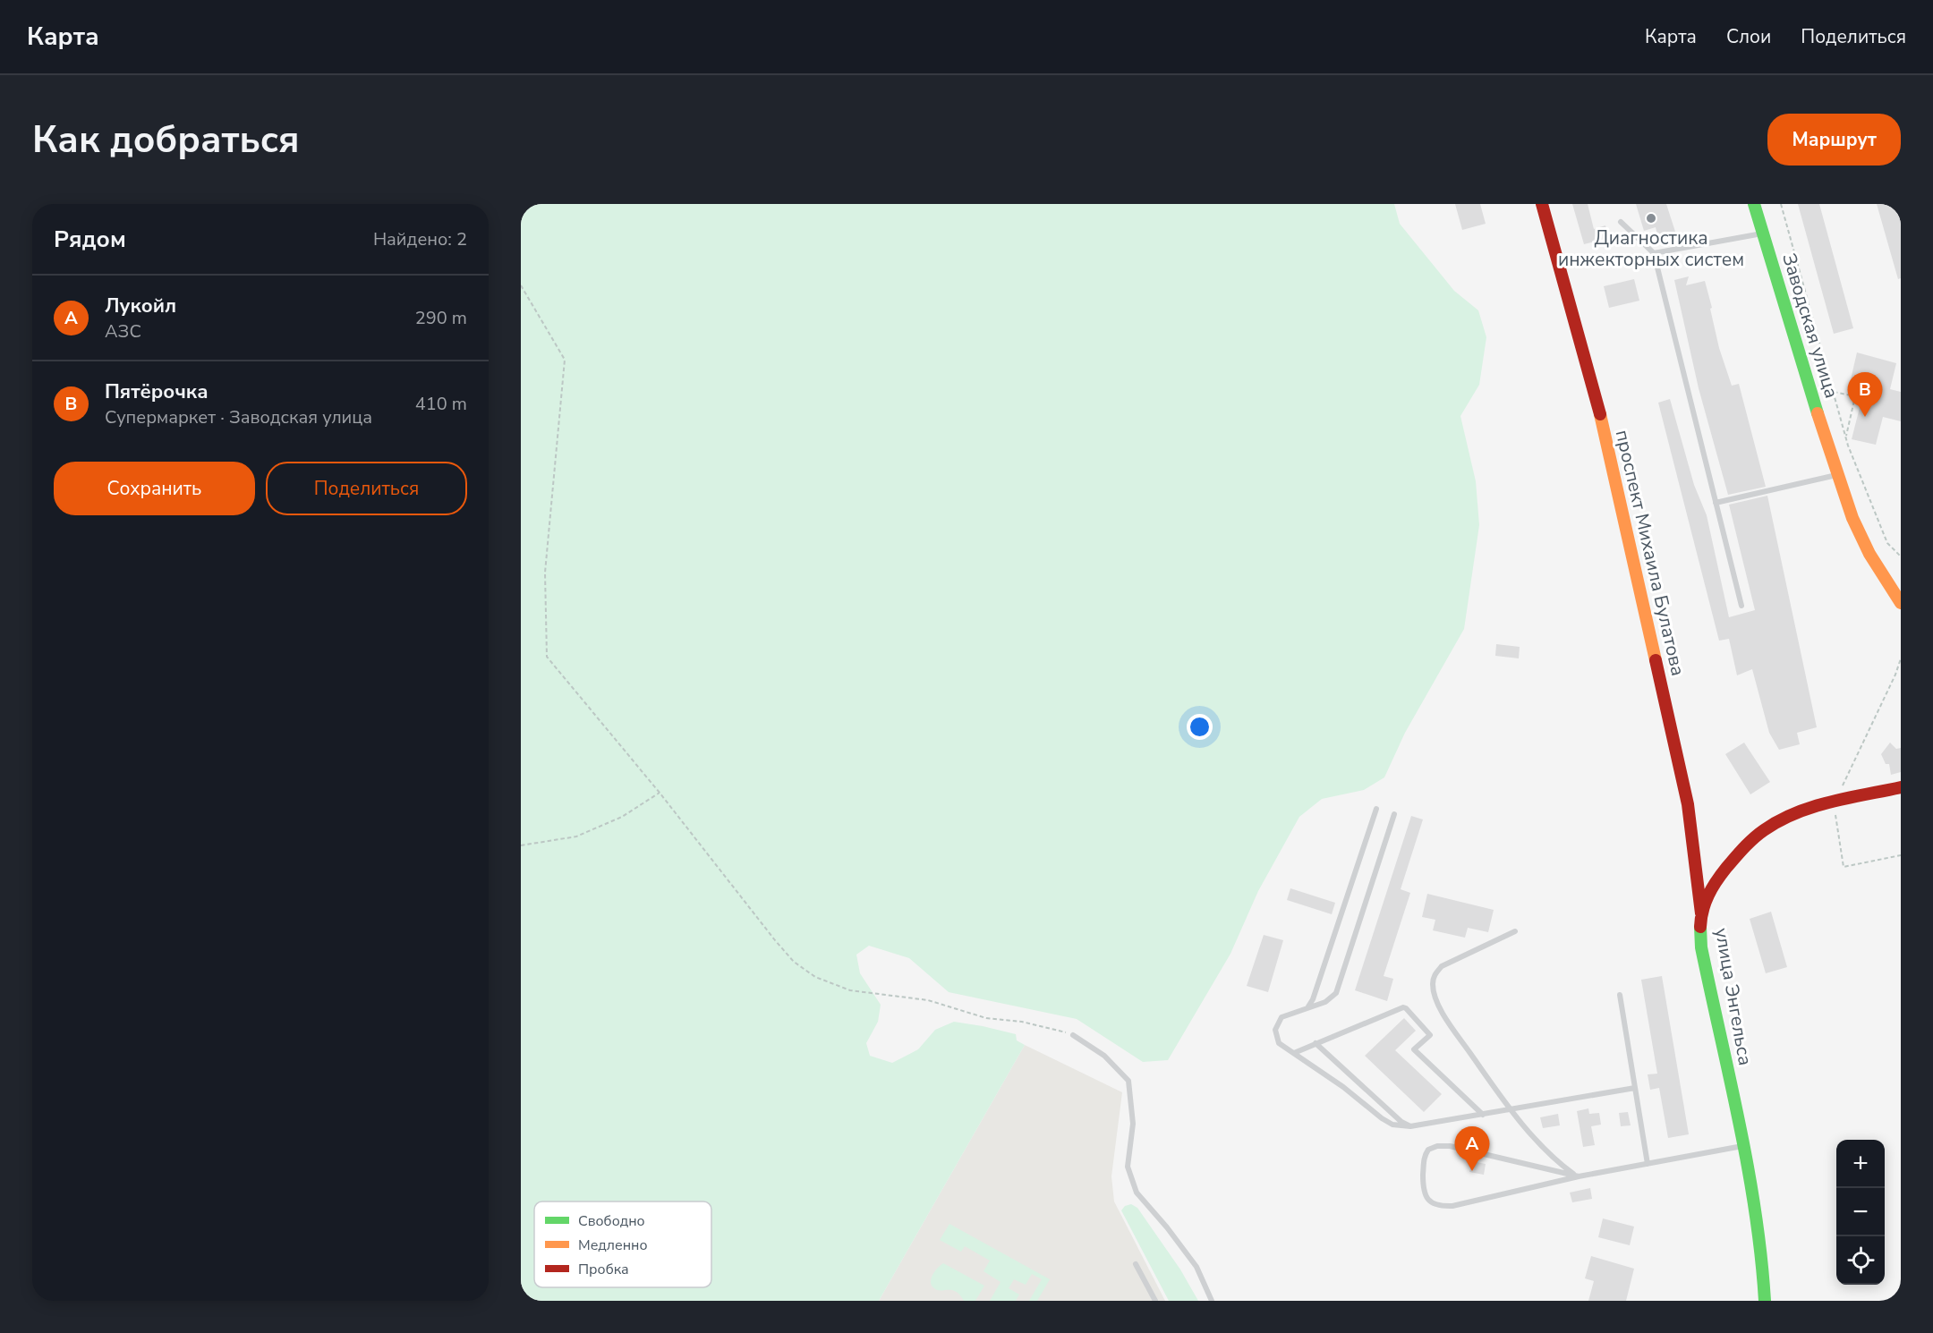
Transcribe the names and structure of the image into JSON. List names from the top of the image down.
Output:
{
  "streets": {
    "street": ["Заводская улица", "проспект Михаила Булатова", "улица Энгельса"]
  },
  "crossings": [
    ["проспект Михаила Булатова", "улица Энгельса"]
  ],
  "places": ["Диагностика инжекторных систем"],
  "legend": ["Свободно", "Медленно", "Пробка"],
  "page": {
    "header": "Карта",
    "nav": ["Карта", "Слои", "Поделиться"],
    "buttons": [
      "Маршрут",
      ["Сохранить", "Поделиться"]
    ],
    "title": "Как добраться",
    "heading": ["Рядом", "Найдено: 2"],
    "list": [
      {
        "mark": "A",
        "name": "Лукойл",
        "note": "АЗС",
        "value": "290 m"
      },
      {
        "mark": "B",
        "name": "Пятёрочка",
        "note": "Супермаркет · Заводская улица",
        "value": "410 m"
      }
    ],
    "pins": ["B", "A"],
    "map_buttons": ["+", "−"]
  }
}
